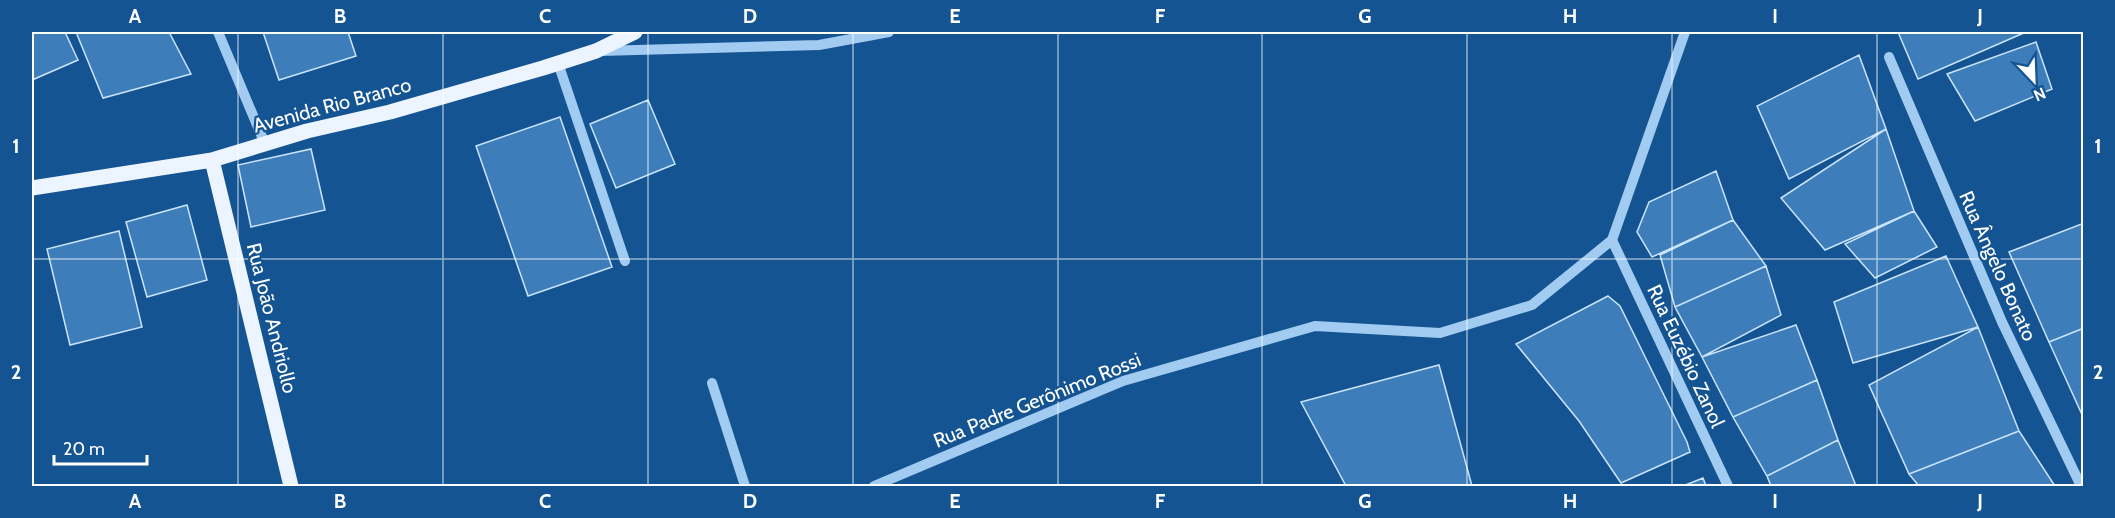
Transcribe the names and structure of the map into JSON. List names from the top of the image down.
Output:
{
  "streets": {
    "main road": ["Avenida Rio Branco", "Rua João Andriollo"],
    "street": ["Rua Ângelo Bonato", "Rua Euzébio Zanol", "Rua Padre Gerônimo Rossi"]
  },
  "crossings": [
    ["Avenida Rio Branco", "Rua João Andriollo"],
    ["Rua Euzébio Zanol", "Rua Padre Gerônimo Rossi"]
  ],
  "scale_bar": "20 m",
  "north": "bottom right",
  "grid": {
    "columns": [
      "A",
      "B",
      "C",
      "D",
      "E",
      "F",
      "G",
      "H",
      "I",
      "J"
    ],
    "rows": ["1", "2"]
  }
}
